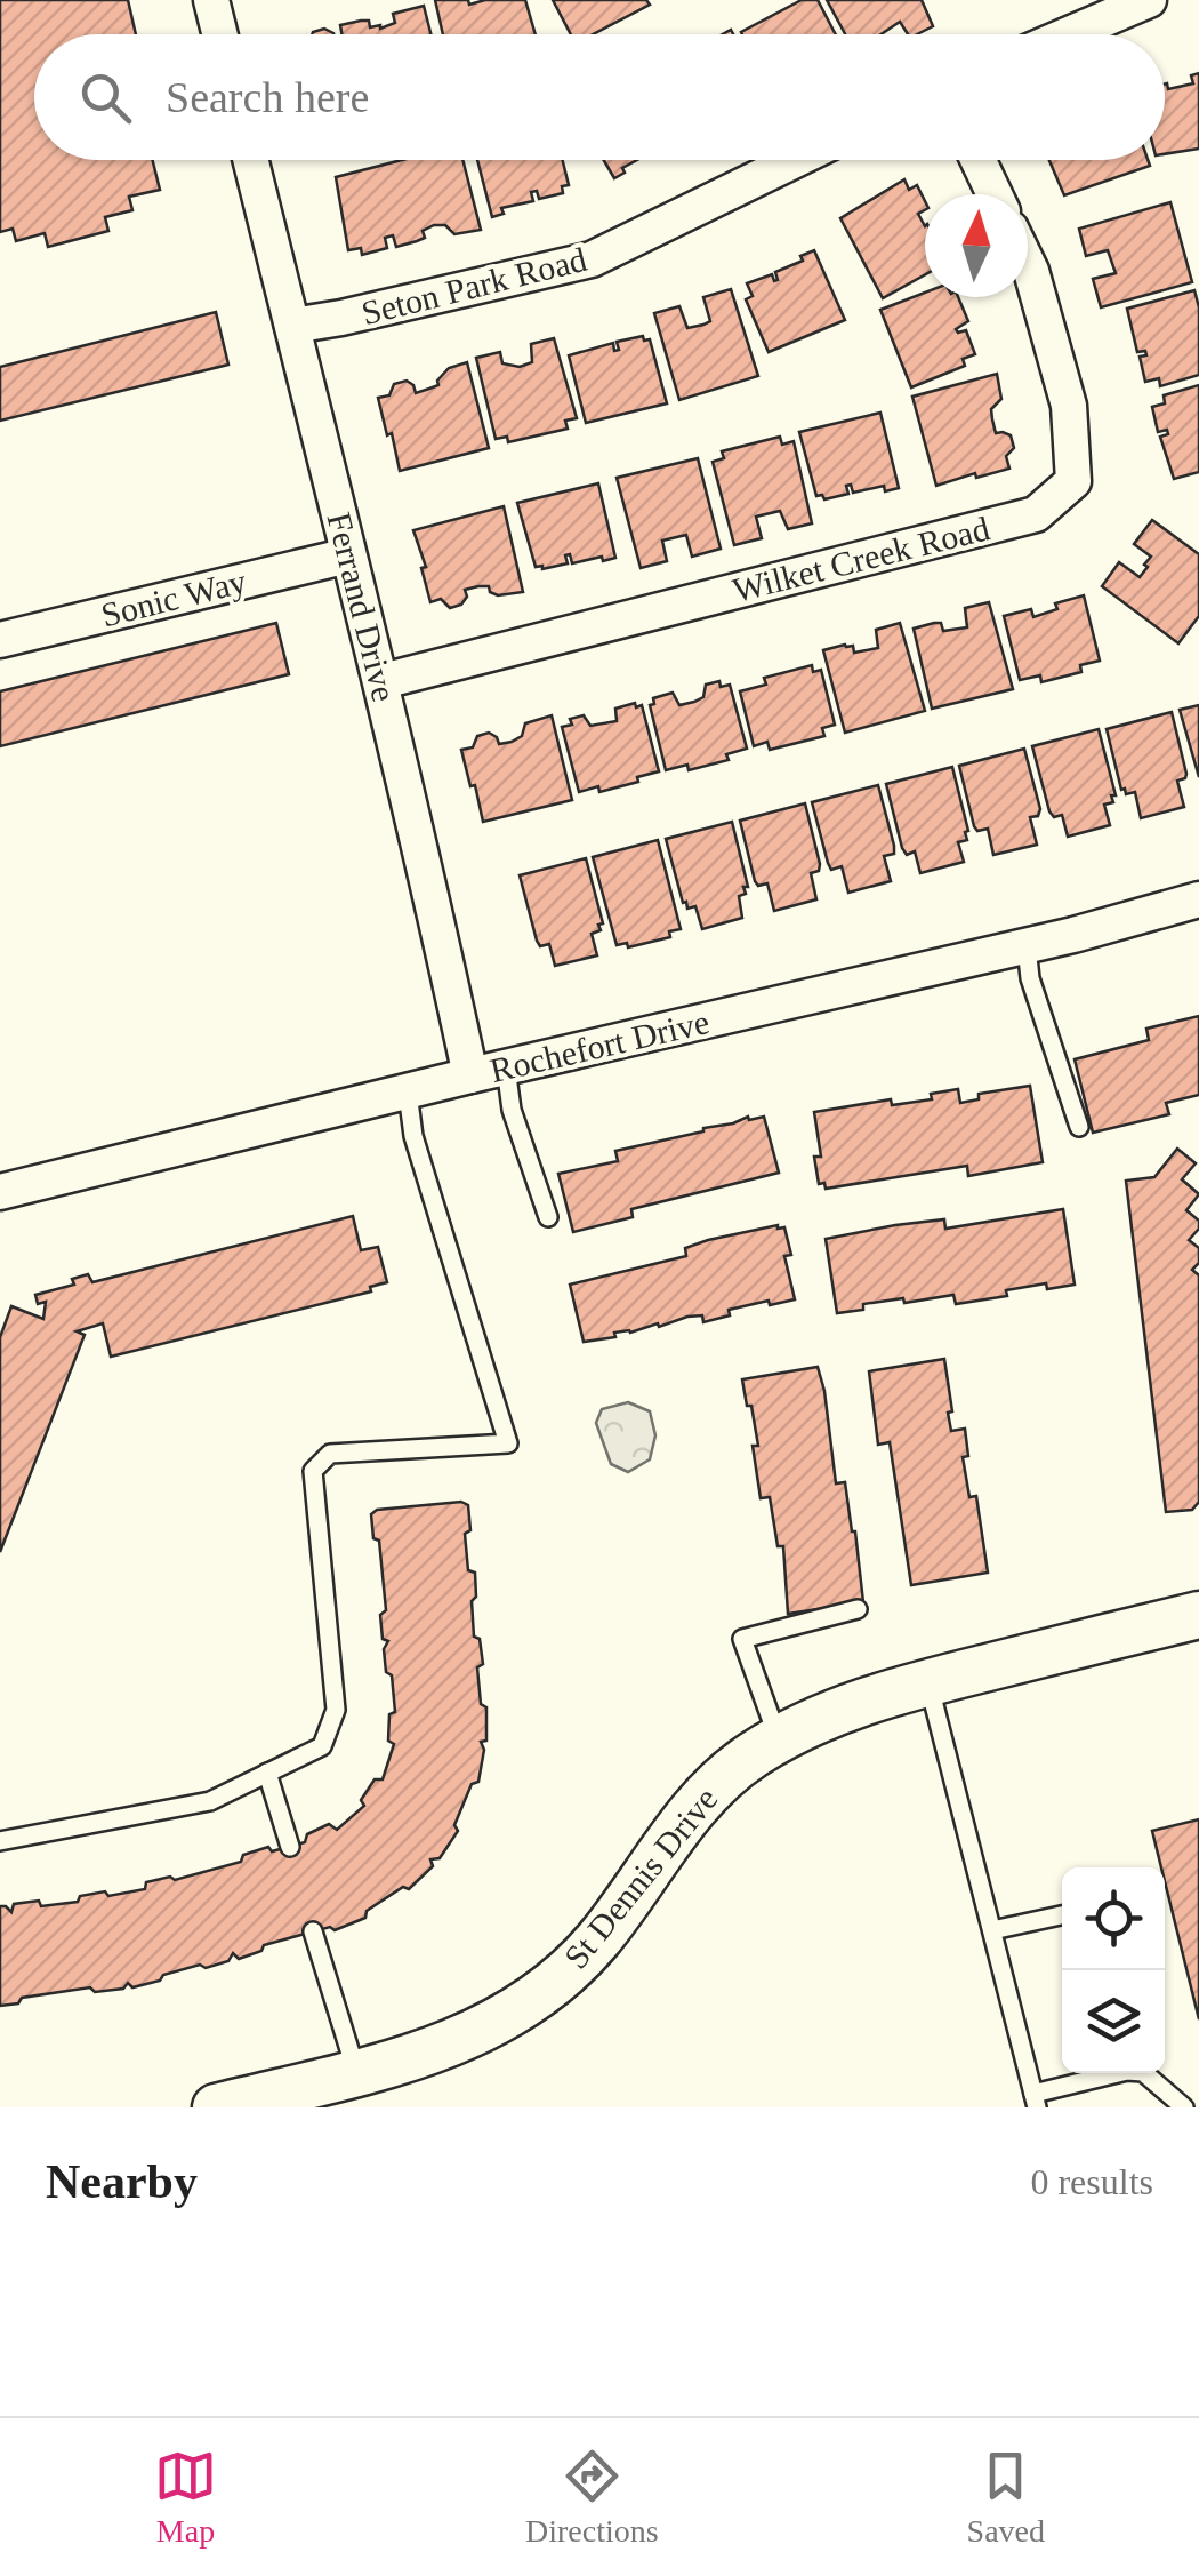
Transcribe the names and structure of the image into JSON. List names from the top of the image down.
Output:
{
  "streets": {
    "street": [
      "Seton Park Road",
      "Wilket Creek Road",
      "Sonic Way",
      "Ferrand Drive",
      "Rochefort Drive",
      "St Dennis Drive"
    ]
  },
  "crossings": [
    ["Seton Park Road", "Ferrand Drive"],
    ["Wilket Creek Road", "Ferrand Drive"],
    ["Sonic Way", "Ferrand Drive"],
    ["Ferrand Drive", "Rochefort Drive"]
  ],
  "north": "top",
  "page": {
    "search": "Search here",
    "heading": ["Nearby", "0 results"],
    "nav": ["Map", "Directions", "Saved"]
  }
}
